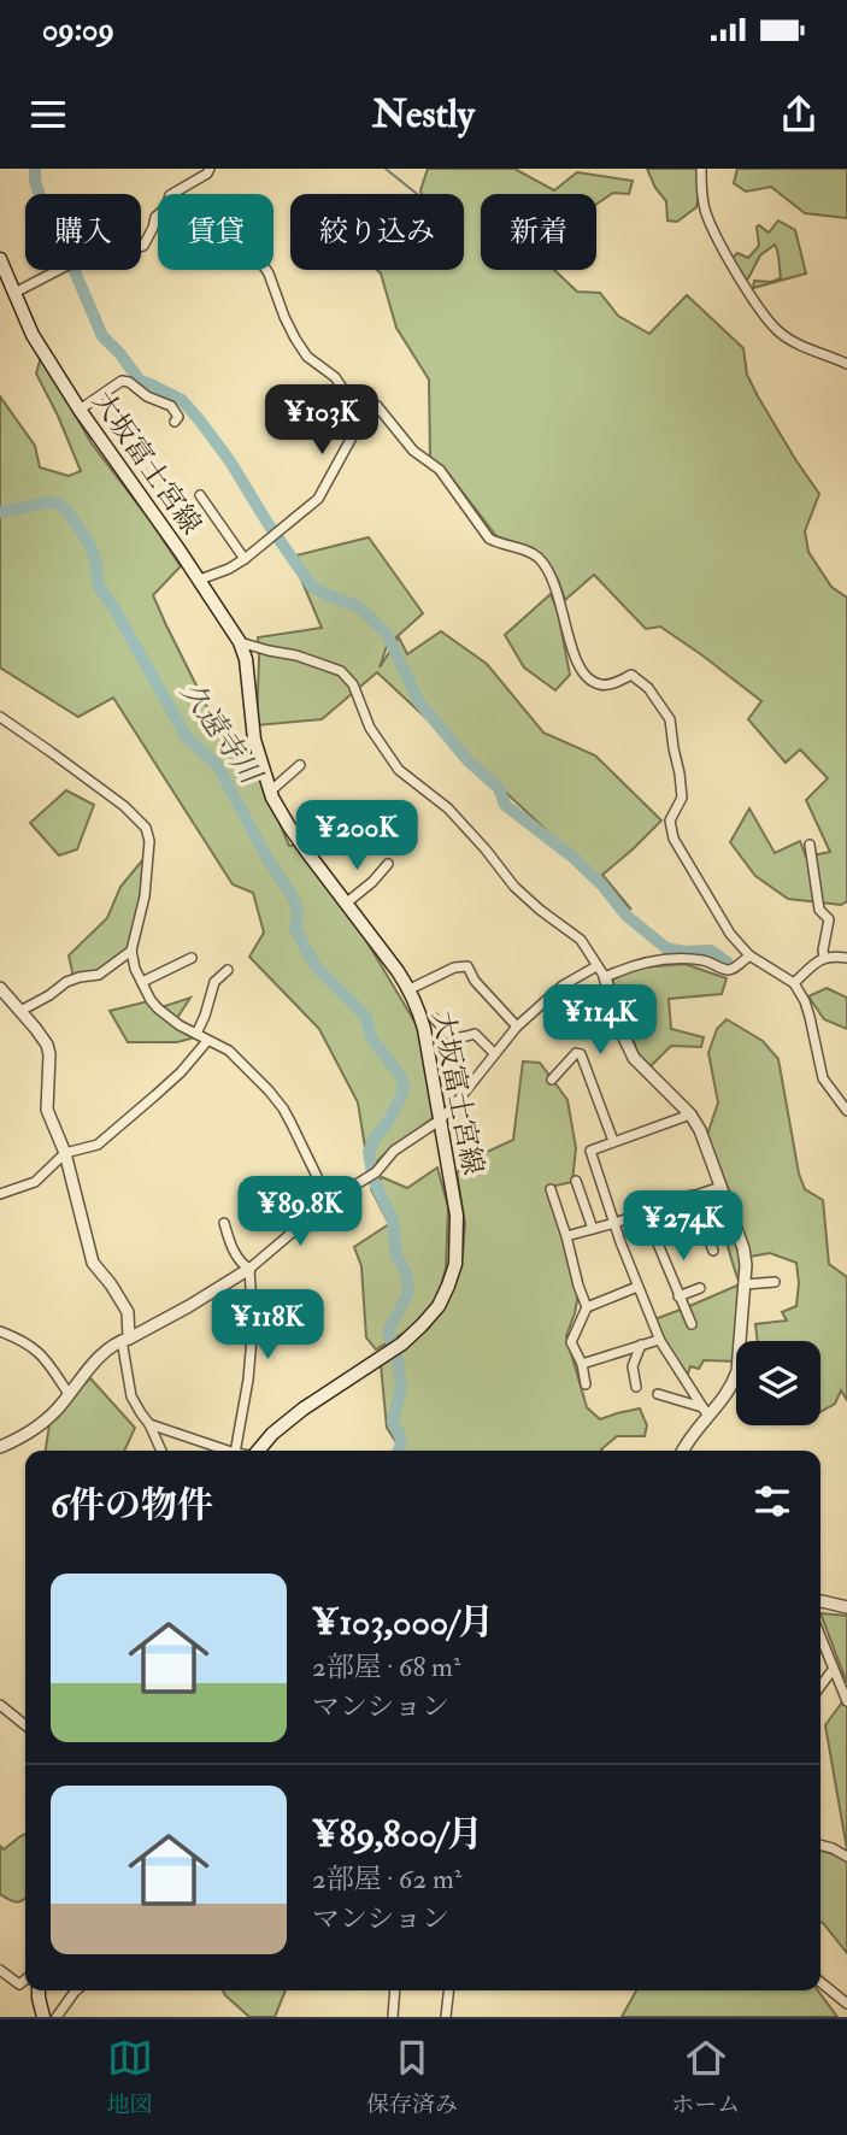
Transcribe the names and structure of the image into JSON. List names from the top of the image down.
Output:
{
  "streets": {
    "main road": ["大坂富士宮線"]
  },
  "water": ["久遠寺川"],
  "page": {
    "status": "09:09",
    "header": "Nestly",
    "chip": [
      "購入",
      "賃貸",
      "絞り込み",
      "新着"
    ],
    "price": [
      "¥103K",
      "¥200K",
      "¥114K",
      "¥89.8K",
      "¥274K",
      "¥118K"
    ],
    "heading": "6件の物件",
    "list": [
      {
        "name": "¥103,000/月",
        "note": "2部屋 · 68 m² · マンション"
      },
      {
        "name": "¥89,800/月",
        "note": "2部屋 · 62 m² · マンション"
      }
    ],
    "tabs": ["地図", "保存済み", "ホーム"]
  }
}
